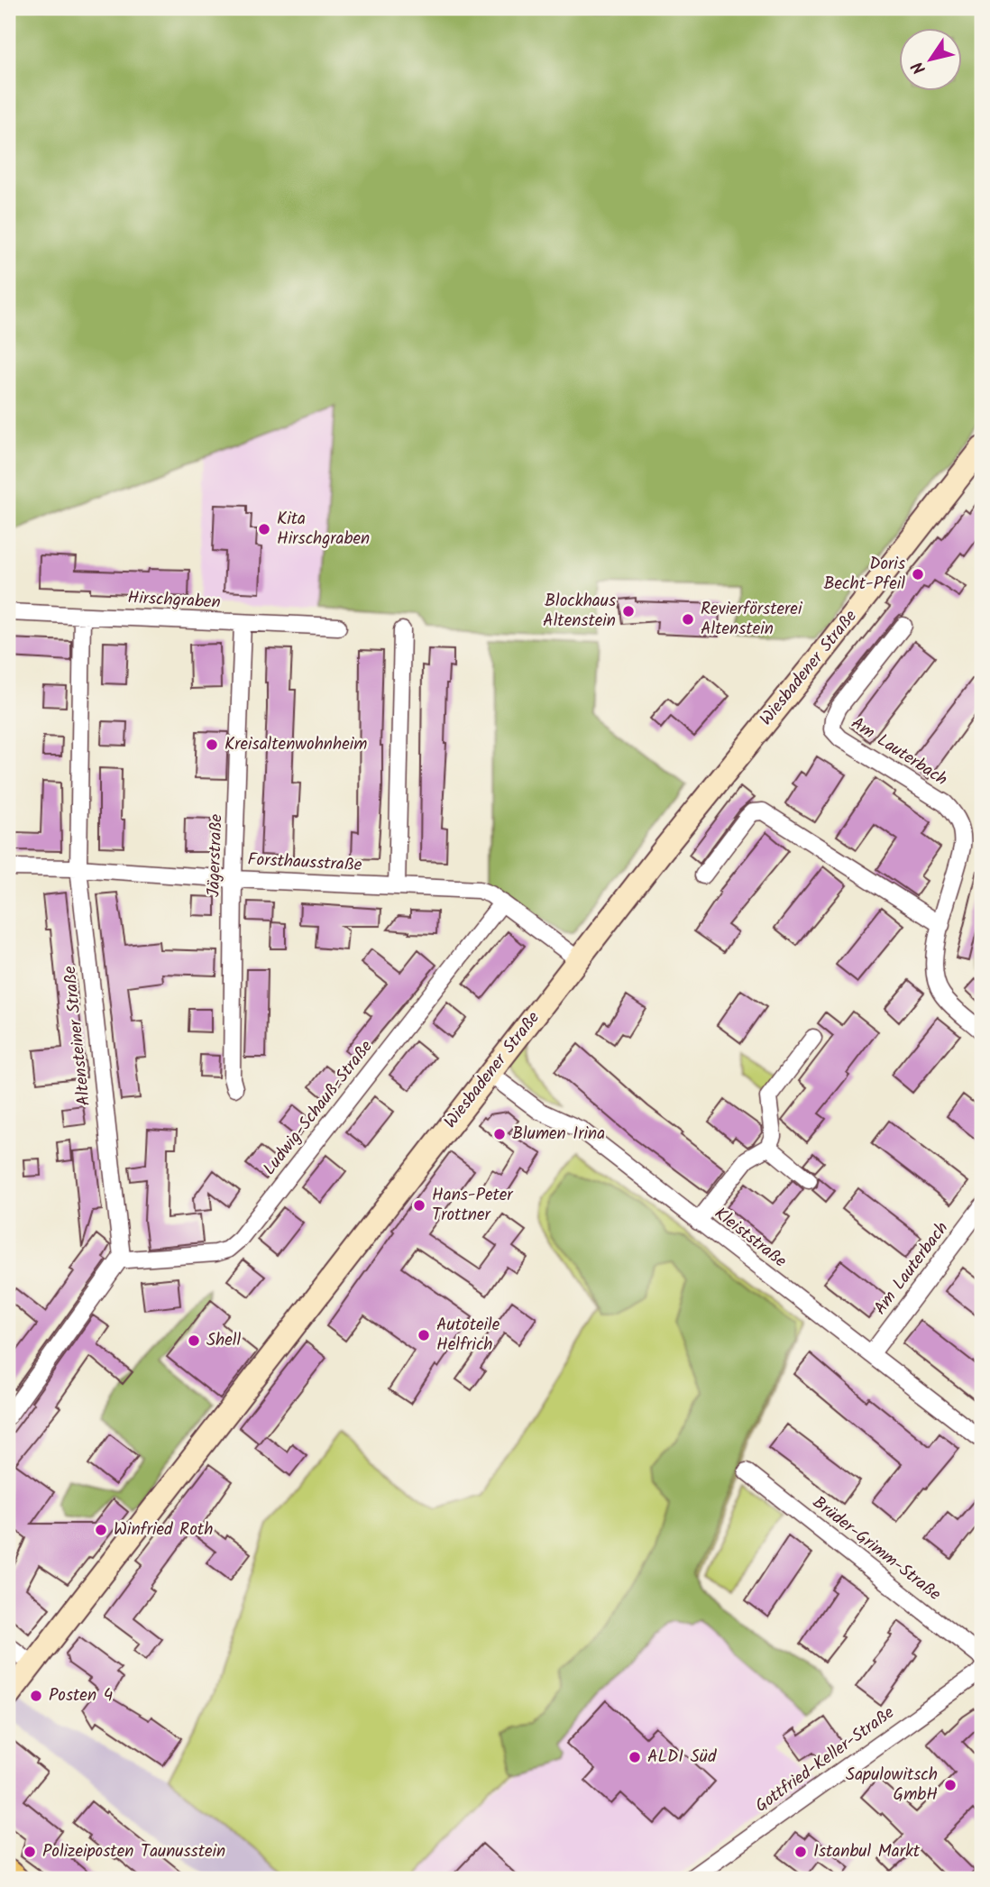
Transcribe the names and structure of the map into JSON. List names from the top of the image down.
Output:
{
  "streets": {
    "main road": ["Wiesbadener Straße"],
    "street": [
      "Hirschgraben",
      "Am Lauterbach",
      "Jägerstraße",
      "Forsthausstraße",
      "Altensteiner Straße",
      "Ludwig-Schauß-Straße",
      "Kleiststraße",
      "Brüder-Grimm-Straße",
      "Gottfried-Keller-Straße"
    ]
  },
  "crossings": [
    ["Hirschgraben", "Jägerstraße"],
    ["Hirschgraben", "Altensteiner Straße"],
    ["Wiesbadener Straße", "Forsthausstraße"],
    ["Wiesbadener Straße", "Kleiststraße"],
    ["Am Lauterbach", "Kleiststraße"],
    ["Jägerstraße", "Forsthausstraße"],
    ["Forsthausstraße", "Altensteiner Straße"],
    ["Forsthausstraße", "Ludwig-Schauß-Straße"],
    ["Altensteiner Straße", "Ludwig-Schauß-Straße"]
  ],
  "places": [
    "Kita Hirschgraben",
    "Doris Becht-Pfeil",
    "Blockhaus Altenstein",
    "Revierförsterei Altenstein",
    "Kreisaltenwohnheim",
    "Blumen Irina",
    "Hans-Peter Trottner",
    "Autoteile Helfrich",
    "Shell",
    "Winfried Roth",
    "Posten 4",
    "ALDI Süd",
    "Sapulowitsch GmbH",
    "Polizeiposten Taunusstein",
    "Istanbul Markt"
  ],
  "north": "bottom left"
}
